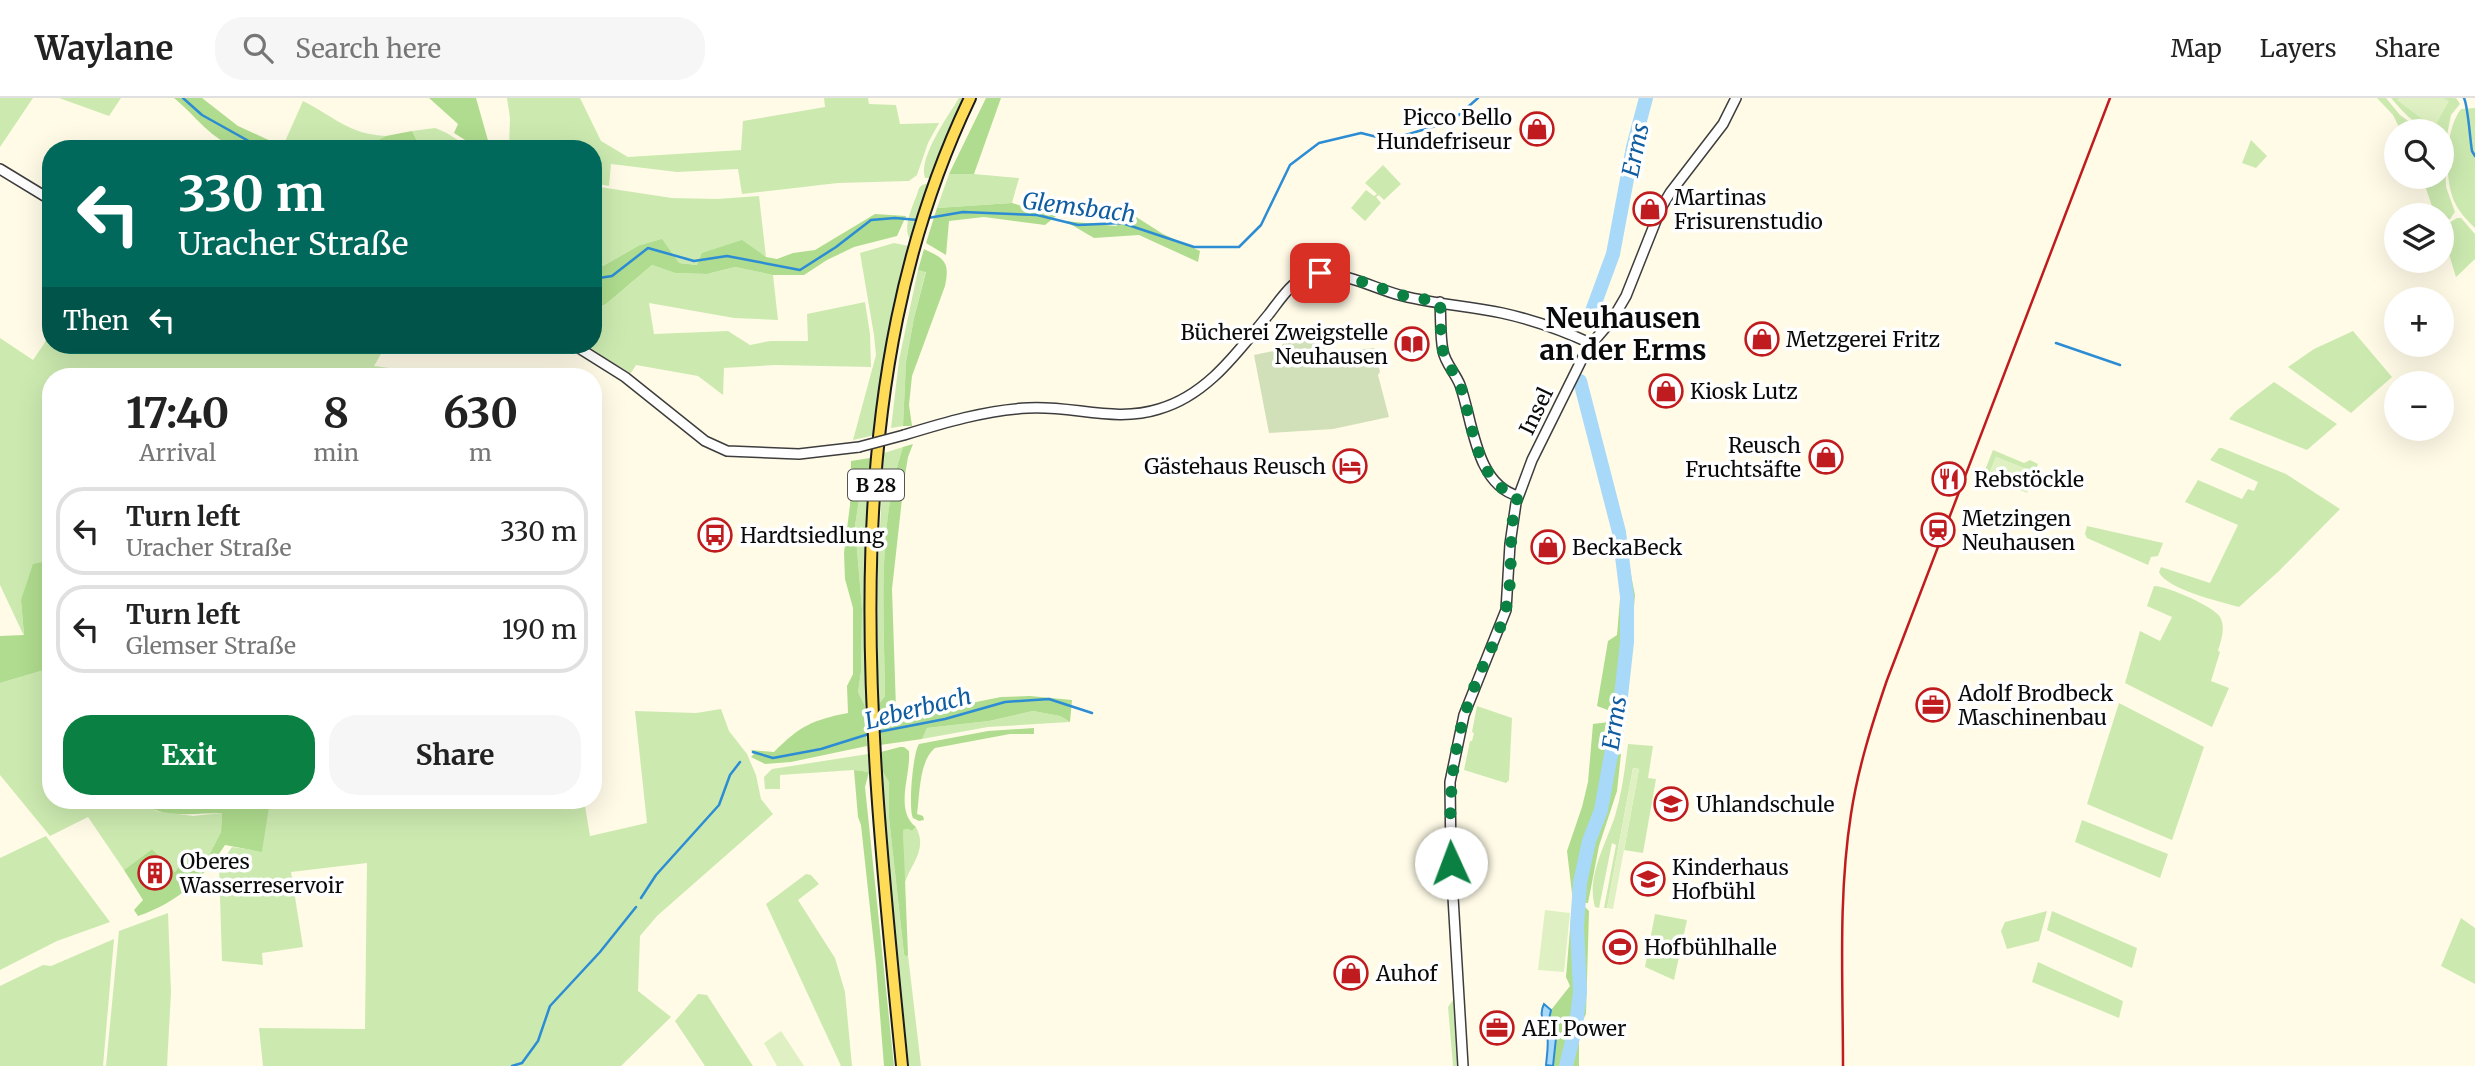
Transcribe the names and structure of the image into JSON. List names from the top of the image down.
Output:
{
  "streets": {
    "main road": ["B 28"],
    "street": ["Insel"]
  },
  "districts": ["Neuhausen an der Erms"],
  "water": ["Erms", "Glemsbach", "Leberbach"],
  "places": {
    "shop": [
      "Picco Bello Hundefriseur",
      "Martinas Frisurenstudio",
      "Metzgerei Fritz",
      "Kiosk Lutz",
      "Reusch Fruchtsäfte",
      "BeckaBeck",
      "Auhof"
    ],
    "library": ["Bücherei Zweigstelle Neuhausen"],
    "hotel": ["Gästehaus Reusch"],
    "restaurant": ["Rebstöckle"],
    "station": ["Metzingen Neuhausen"],
    "bus stop": ["Hardtsiedlung"],
    "office": ["Adolf Brodbeck Maschinenbau", "AEI Power"],
    "school or university": ["Uhlandschule", "Kinderhaus Hofbühl"],
    "building": ["Oberes Wasserreservoir"],
    "sports": ["Hofbühlhalle"]
  },
  "page": {
    "header": "Waylane",
    "search": "Search here",
    "nav": ["Map", "Layers", "Share"],
    "map_buttons": ["+", "−"],
    "turn": ["330 m", "Uracher Straße"],
    "then": "Then",
    "eta": [
      "17:40",
      "Arrival",
      "8",
      "min",
      "630",
      "m"
    ],
    "list": [
      {
        "name": "Turn left",
        "note": "Uracher Straße",
        "value": "330 m"
      },
      {
        "name": "Turn left",
        "note": "Glemser Straße",
        "value": "190 m"
      }
    ],
    "buttons": ["Exit", "Share"]
  }
}
